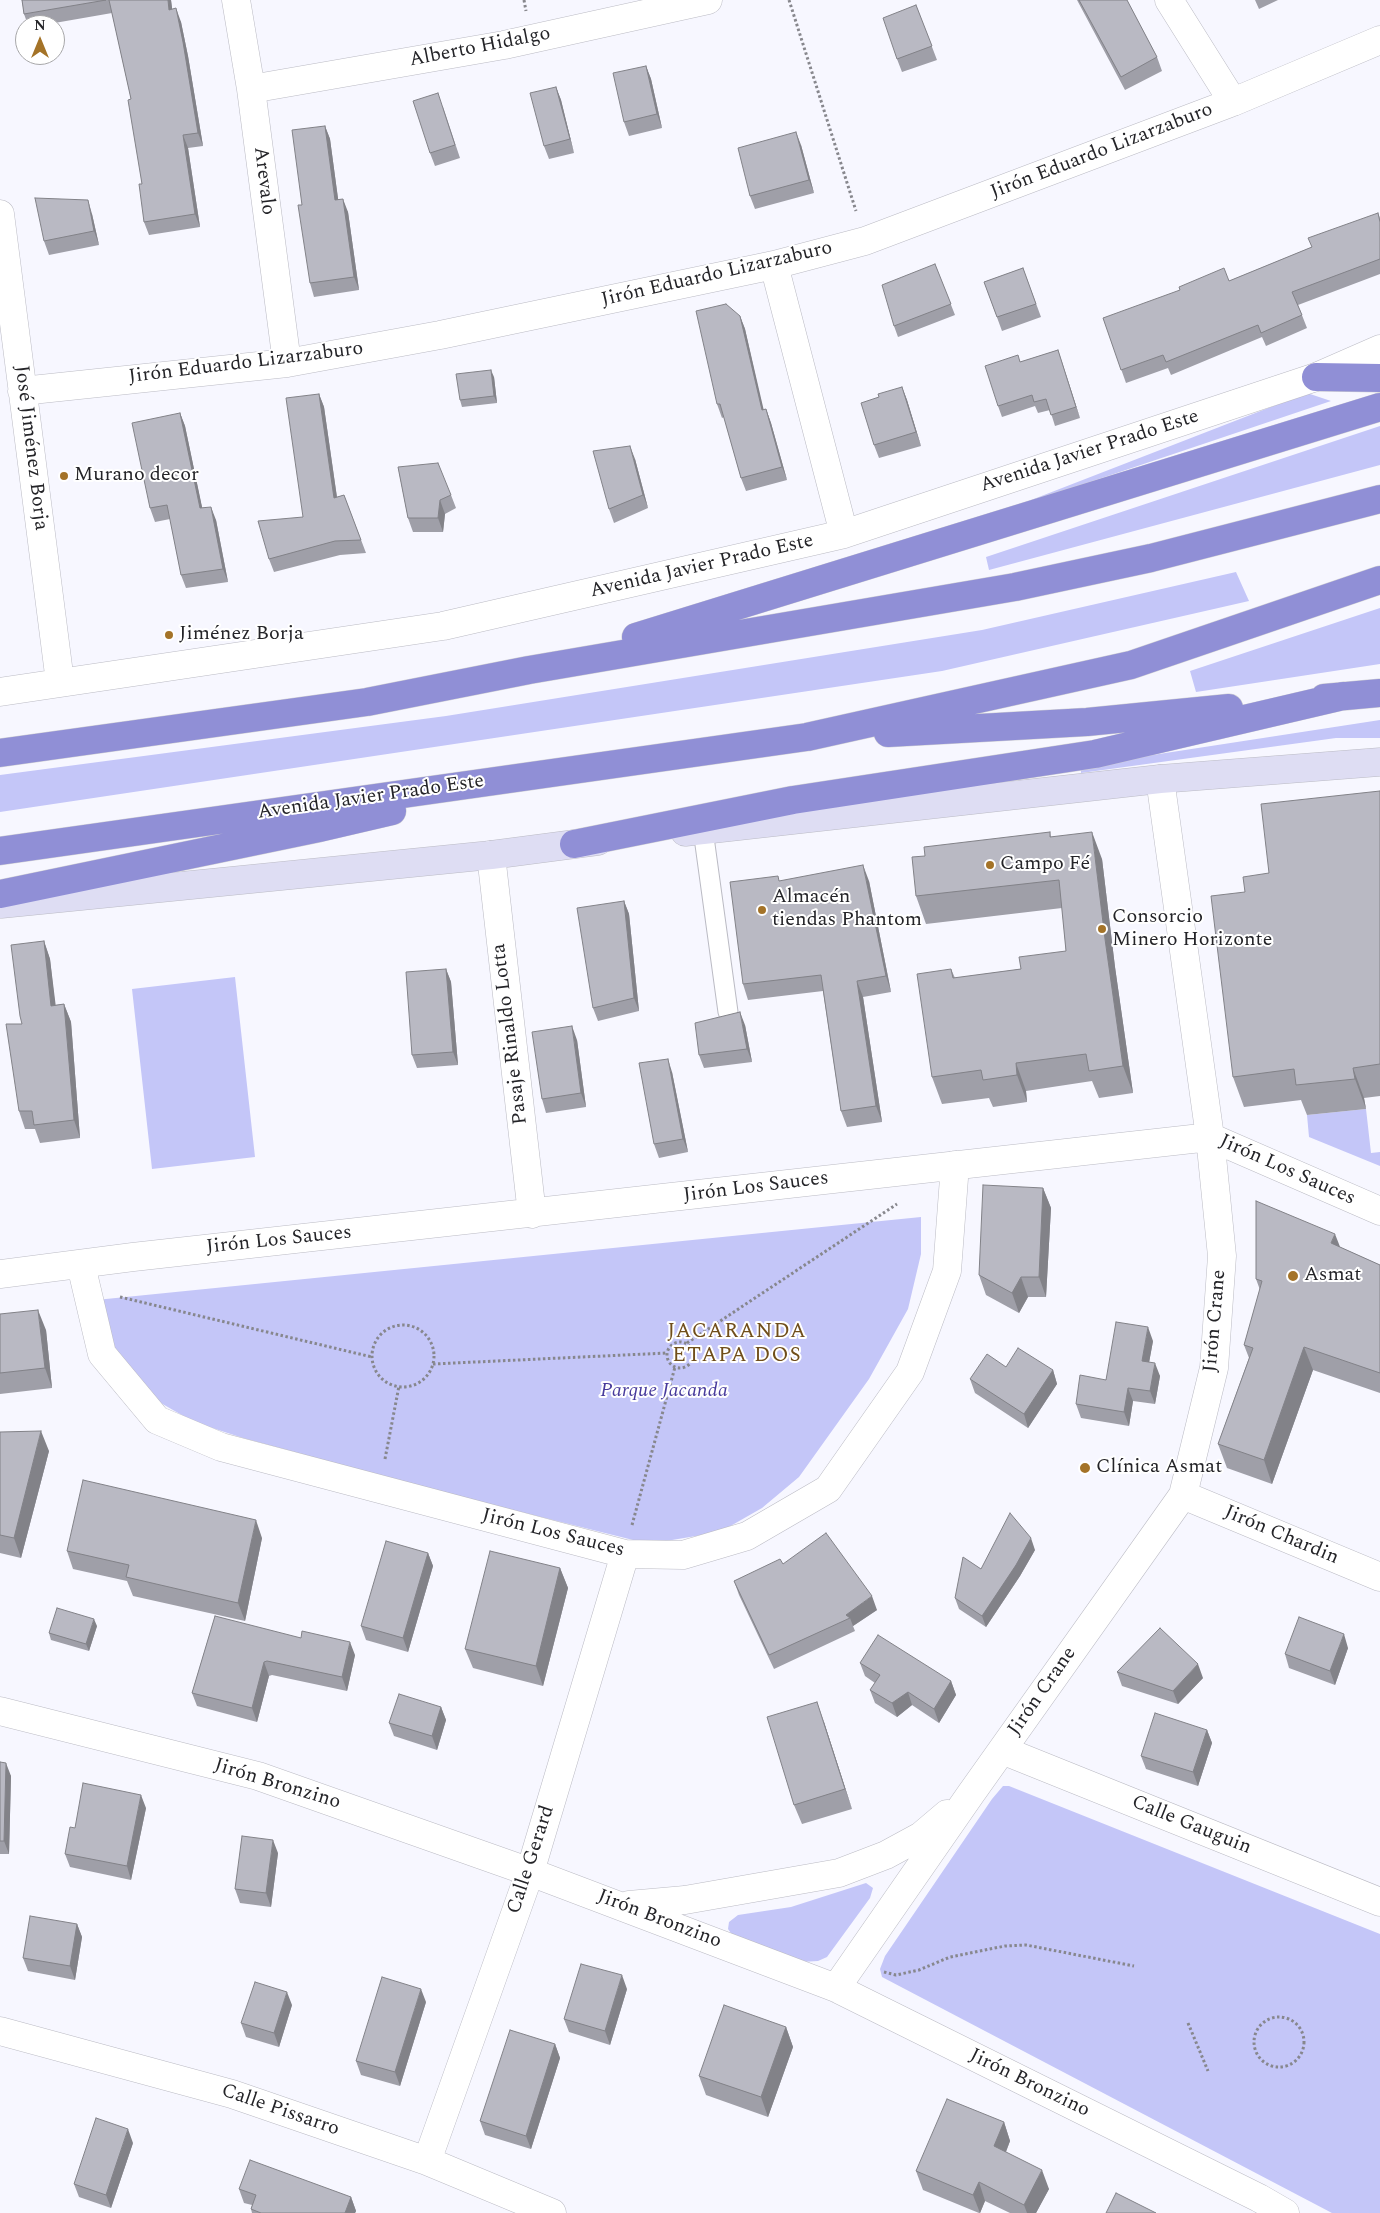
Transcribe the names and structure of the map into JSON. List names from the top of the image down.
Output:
{
  "streets": {
    "highway": ["Avenida Javier Prado Este"],
    "street": [
      "Alberto Hidalgo",
      "Jirón Eduardo Lizarzaburo",
      "Arevalo",
      "José Jiménez Borja",
      "Pasaje Rinaldo Lotta",
      "Jirón Los Sauces",
      "Jirón Crane",
      "Jirón Chardin",
      "Jirón Bronzino",
      "Calle Gauguin",
      "Calle Gerard",
      "Calle Pissarro"
    ]
  },
  "crossings": [
    ["Alberto Hidalgo", "Arevalo"],
    ["Jirón Eduardo Lizarzaburo", "Arevalo"],
    ["Jirón Eduardo Lizarzaburo", "José Jiménez Borja"],
    ["José Jiménez Borja", "Avenida Javier Prado Este"],
    ["Pasaje Rinaldo Lotta", "Jirón Los Sauces"],
    ["Jirón Los Sauces", "Jirón Crane"],
    ["Jirón Los Sauces", "Calle Gerard"],
    ["Jirón Crane", "Jirón Chardin"],
    ["Jirón Crane", "Jirón Bronzino"],
    ["Jirón Crane", "Calle Gauguin"],
    ["Jirón Bronzino", "Calle Gerard"],
    ["Calle Gerard", "Calle Pissarro"]
  ],
  "districts": ["JACARANDA ETAPA DOS"],
  "parks": ["Parque Jacanda"],
  "places": [
    "Murano decor",
    "Jiménez Borja",
    "Campo Fé",
    "Almacén tiendas Phantom",
    "Consorcio Minero Horizonte",
    "Asmat",
    "Clínica Asmat"
  ],
  "north": "top"
}
